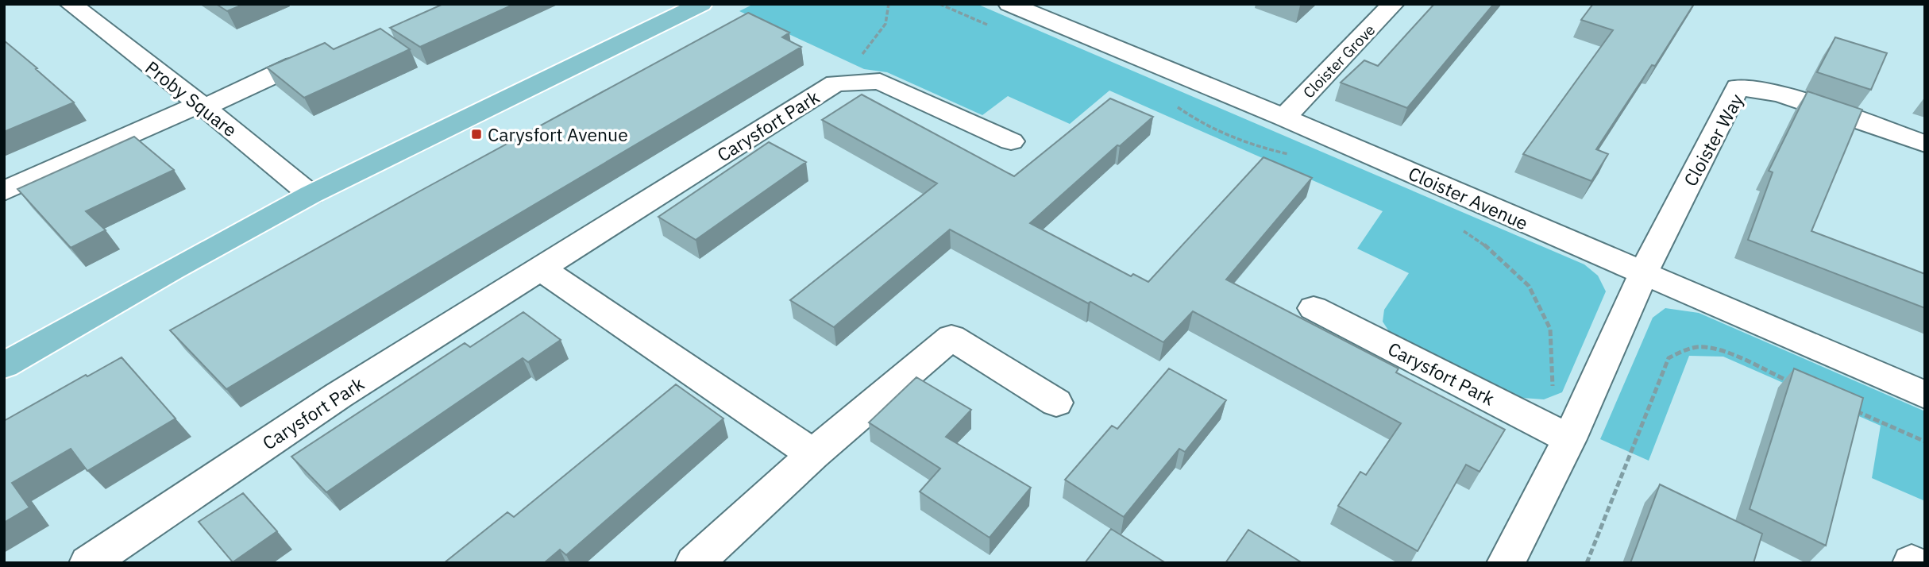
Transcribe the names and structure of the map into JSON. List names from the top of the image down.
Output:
{
  "streets": {
    "street": [
      "Cloister Grove",
      "Proby Square",
      "Carysfort Park",
      "Cloister Way",
      "Cloister Avenue"
    ]
  },
  "crossings": [
    ["Cloister Grove", "Cloister Avenue"],
    ["Cloister Way", "Cloister Avenue"]
  ],
  "places": {
    "transit": ["Carysfort Avenue"]
  }
}
